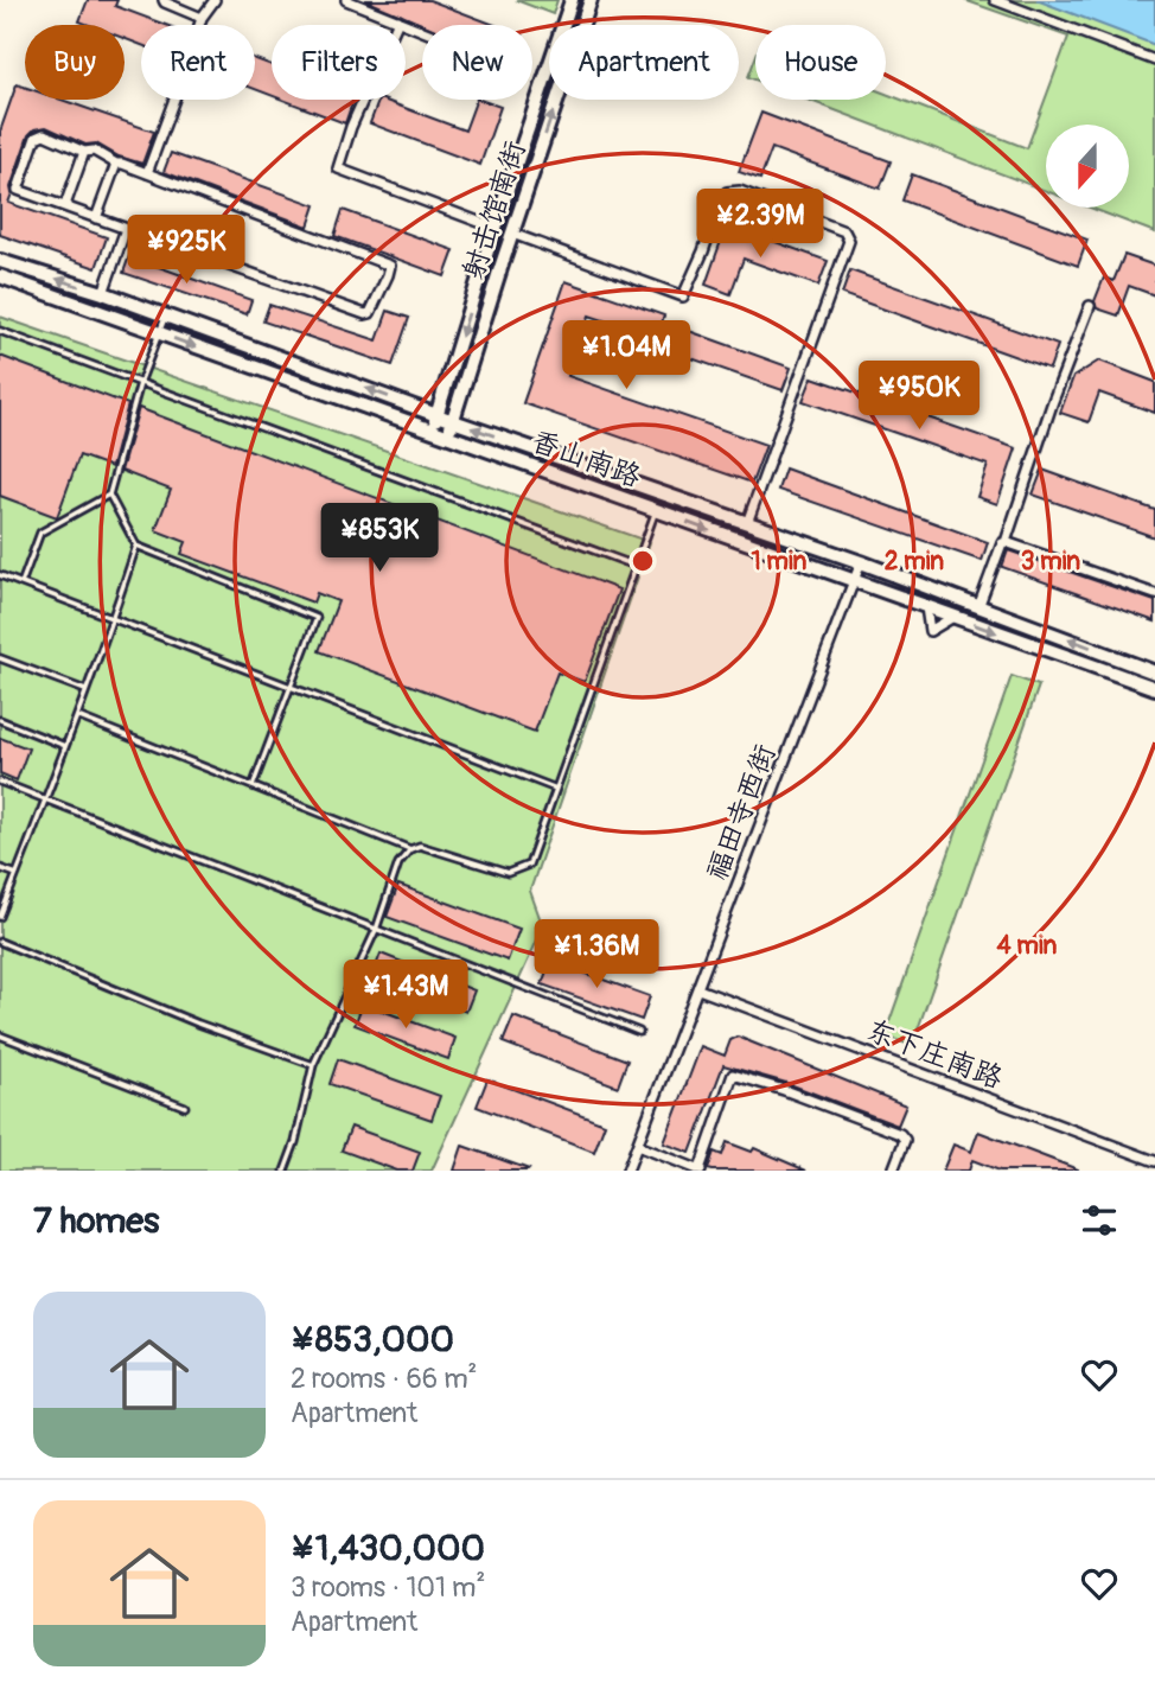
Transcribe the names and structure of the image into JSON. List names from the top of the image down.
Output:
{
  "streets": {
    "main road": ["射击馆南街", "香山南路"],
    "street": ["福田寺西街", "东下庄南路"]
  },
  "crossings": [
    ["射击馆南街", "香山南路"],
    ["香山南路", "福田寺西街"],
    ["福田寺西街", "东下庄南路"]
  ],
  "north": "bottom",
  "page": {
    "chip": [
      "Buy",
      "Rent",
      "Filters",
      "New",
      "Apartment",
      "House"
    ],
    "price": [
      "¥2.39M",
      "¥925K",
      "¥1.04M",
      "¥950K",
      "¥853K",
      "¥1.36M",
      "¥1.43M"
    ],
    "heading": "7 homes",
    "list": [
      {
        "name": "¥853,000",
        "note": "2 rooms · 66 m² · Apartment"
      },
      {
        "name": "¥1,430,000",
        "note": "3 rooms · 101 m² · Apartment"
      }
    ]
  },
  "rings": [
    "1 min",
    "2 min",
    "3 min",
    "4 min"
  ]
}
